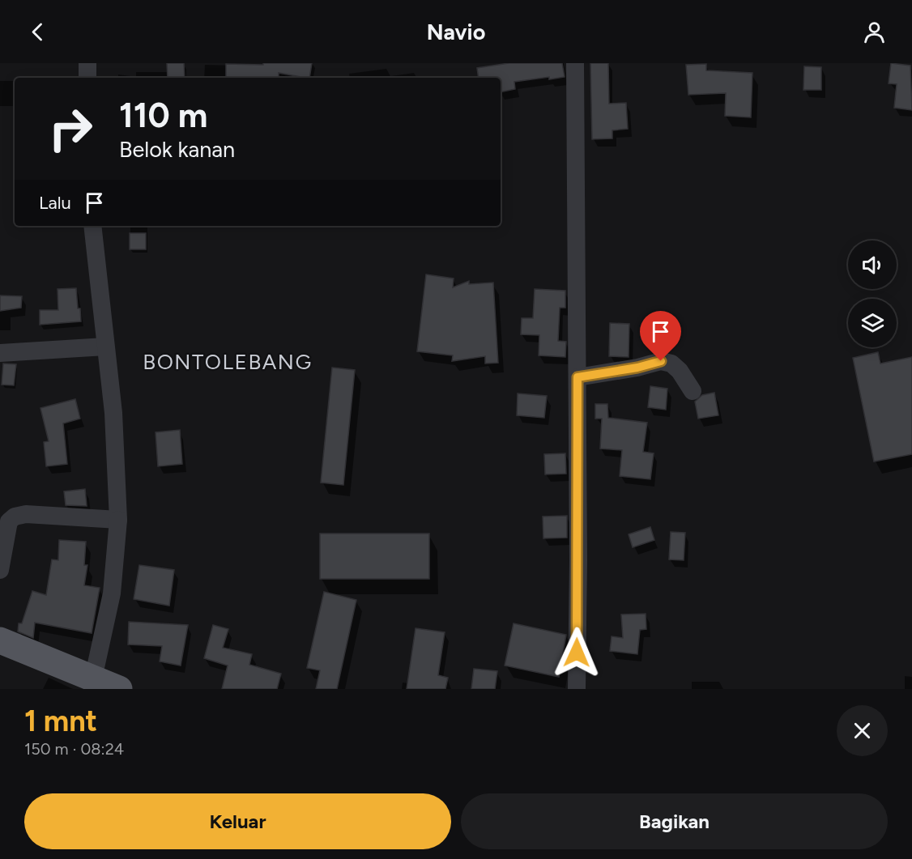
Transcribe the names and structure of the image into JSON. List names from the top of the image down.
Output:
{
  "districts": ["BONTOLEBANG"],
  "page": {
    "header": "Navio",
    "turn": ["110 m", "Belok kanan"],
    "then": "Lalu",
    "heading": ["1 mnt", "150 m · 08:24"],
    "buttons": ["Keluar", "Bagikan"]
  }
}
